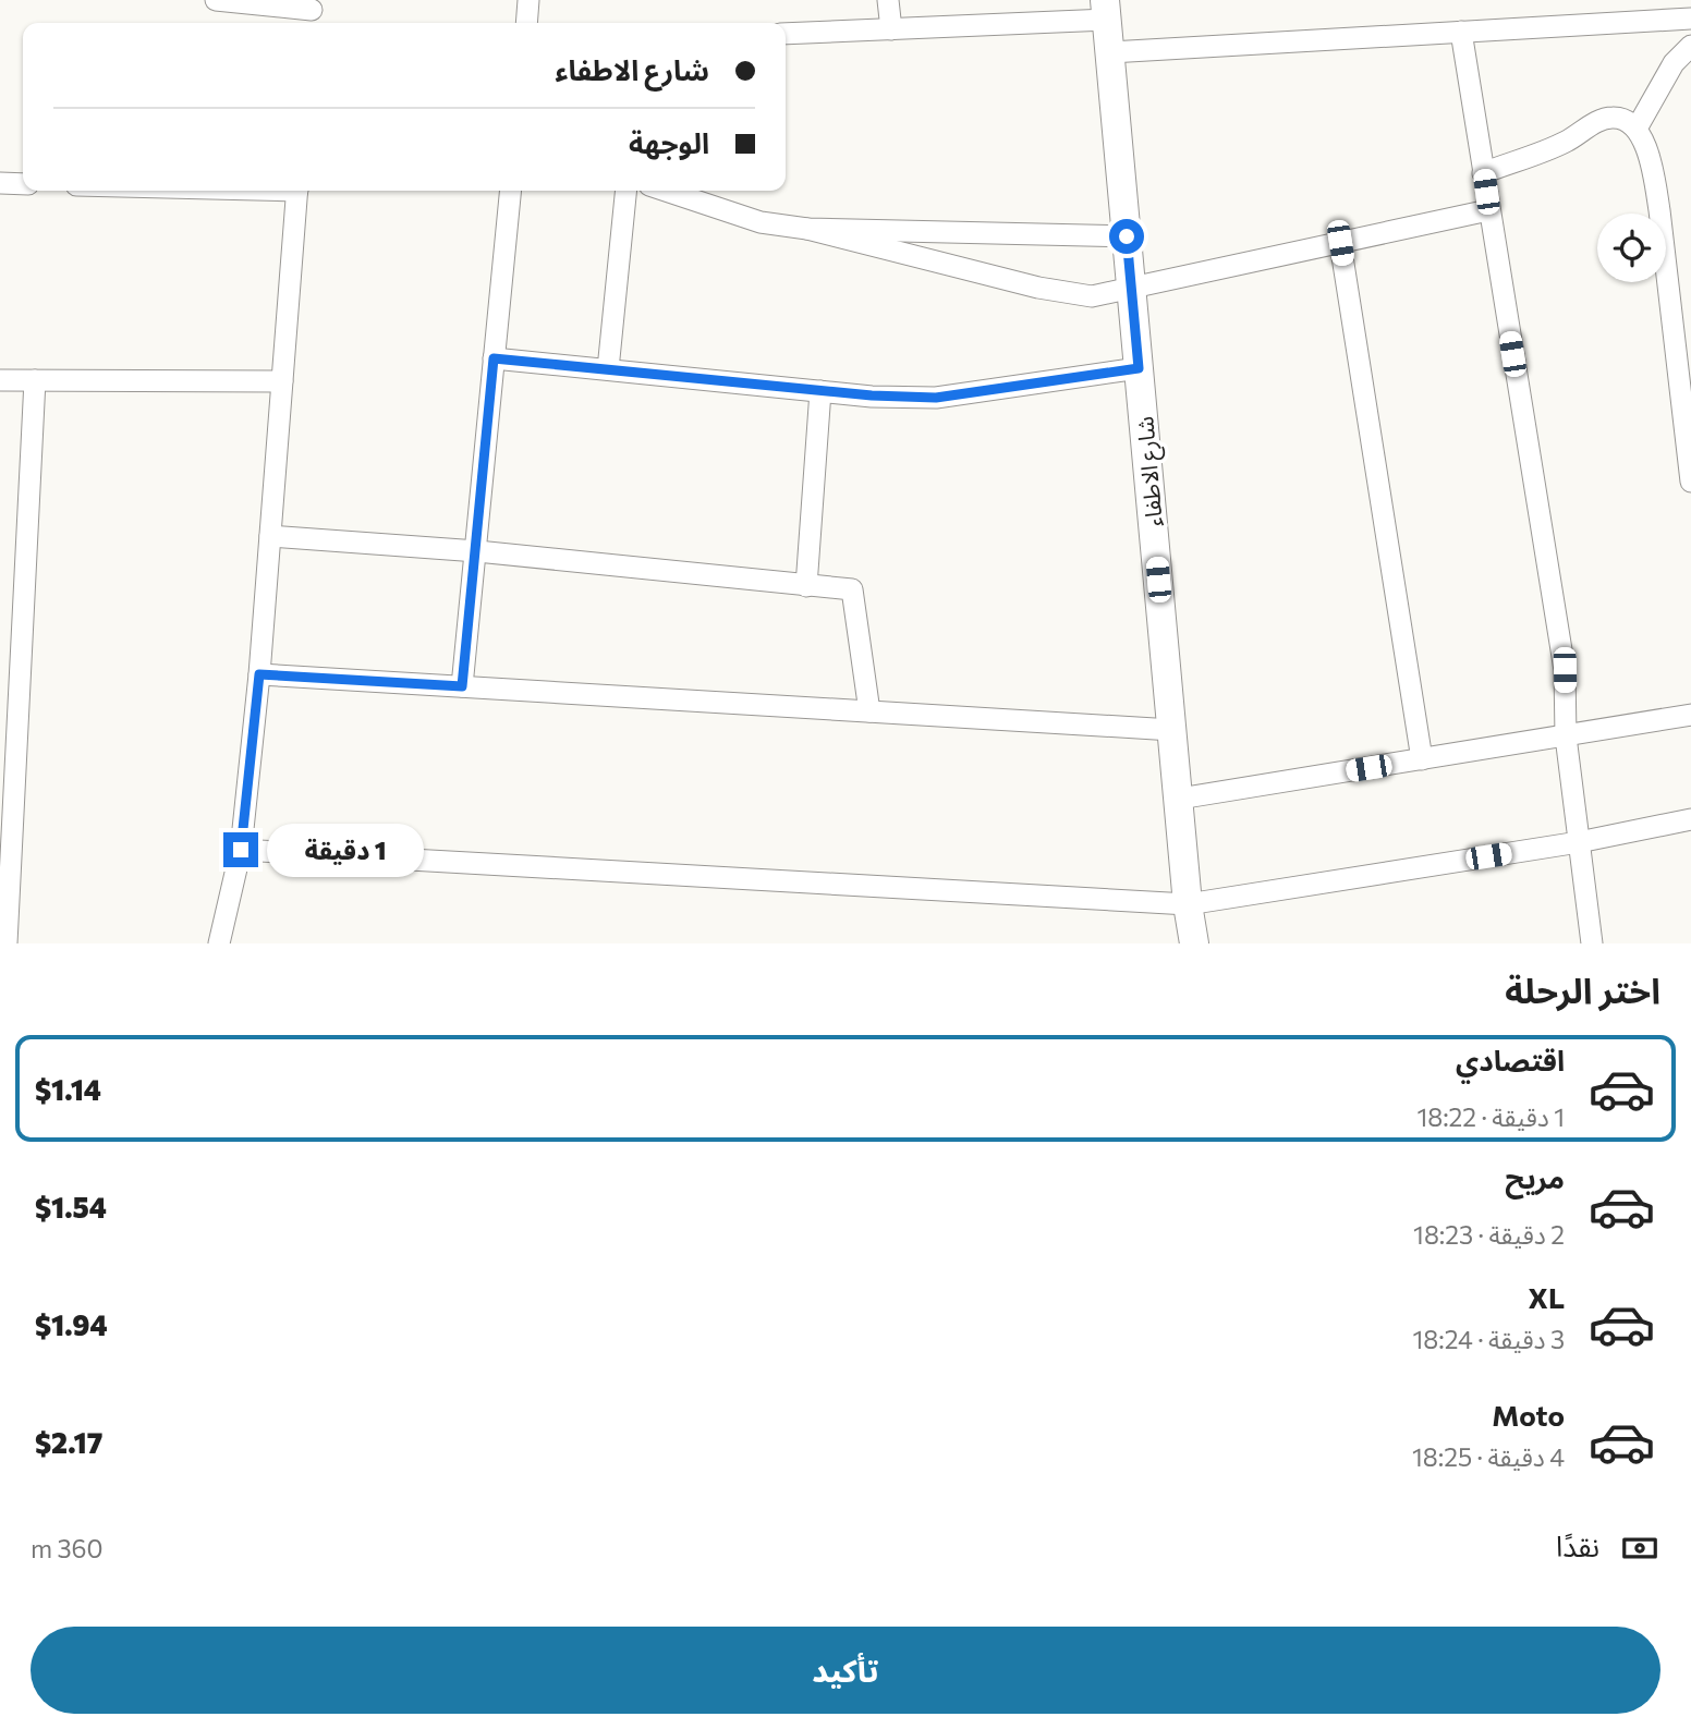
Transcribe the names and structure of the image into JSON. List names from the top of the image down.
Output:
{
  "streets": {
    "street": ["شارع الاطفاء"]
  },
  "page": {
    "banner": ["شارع الاطفاء", "الوجهة"],
    "bubble": "1 دقيقة",
    "heading": "اختر الرحلة",
    "list": [
      {
        "name": "اقتصادي",
        "note": "1 دقيقة · 18:22",
        "value": "$1.14"
      },
      {
        "name": "مريح",
        "note": "2 دقيقة · 18:23",
        "value": "$1.54"
      },
      {
        "name": "XL",
        "note": "3 دقيقة · 18:24",
        "value": "$1.94"
      },
      {
        "name": "Moto",
        "note": "4 دقيقة · 18:25",
        "value": "$2.17"
      }
    ],
    "pay": ["نقدًا", "360 m"],
    "buttons": "تأكيد"
  }
}
